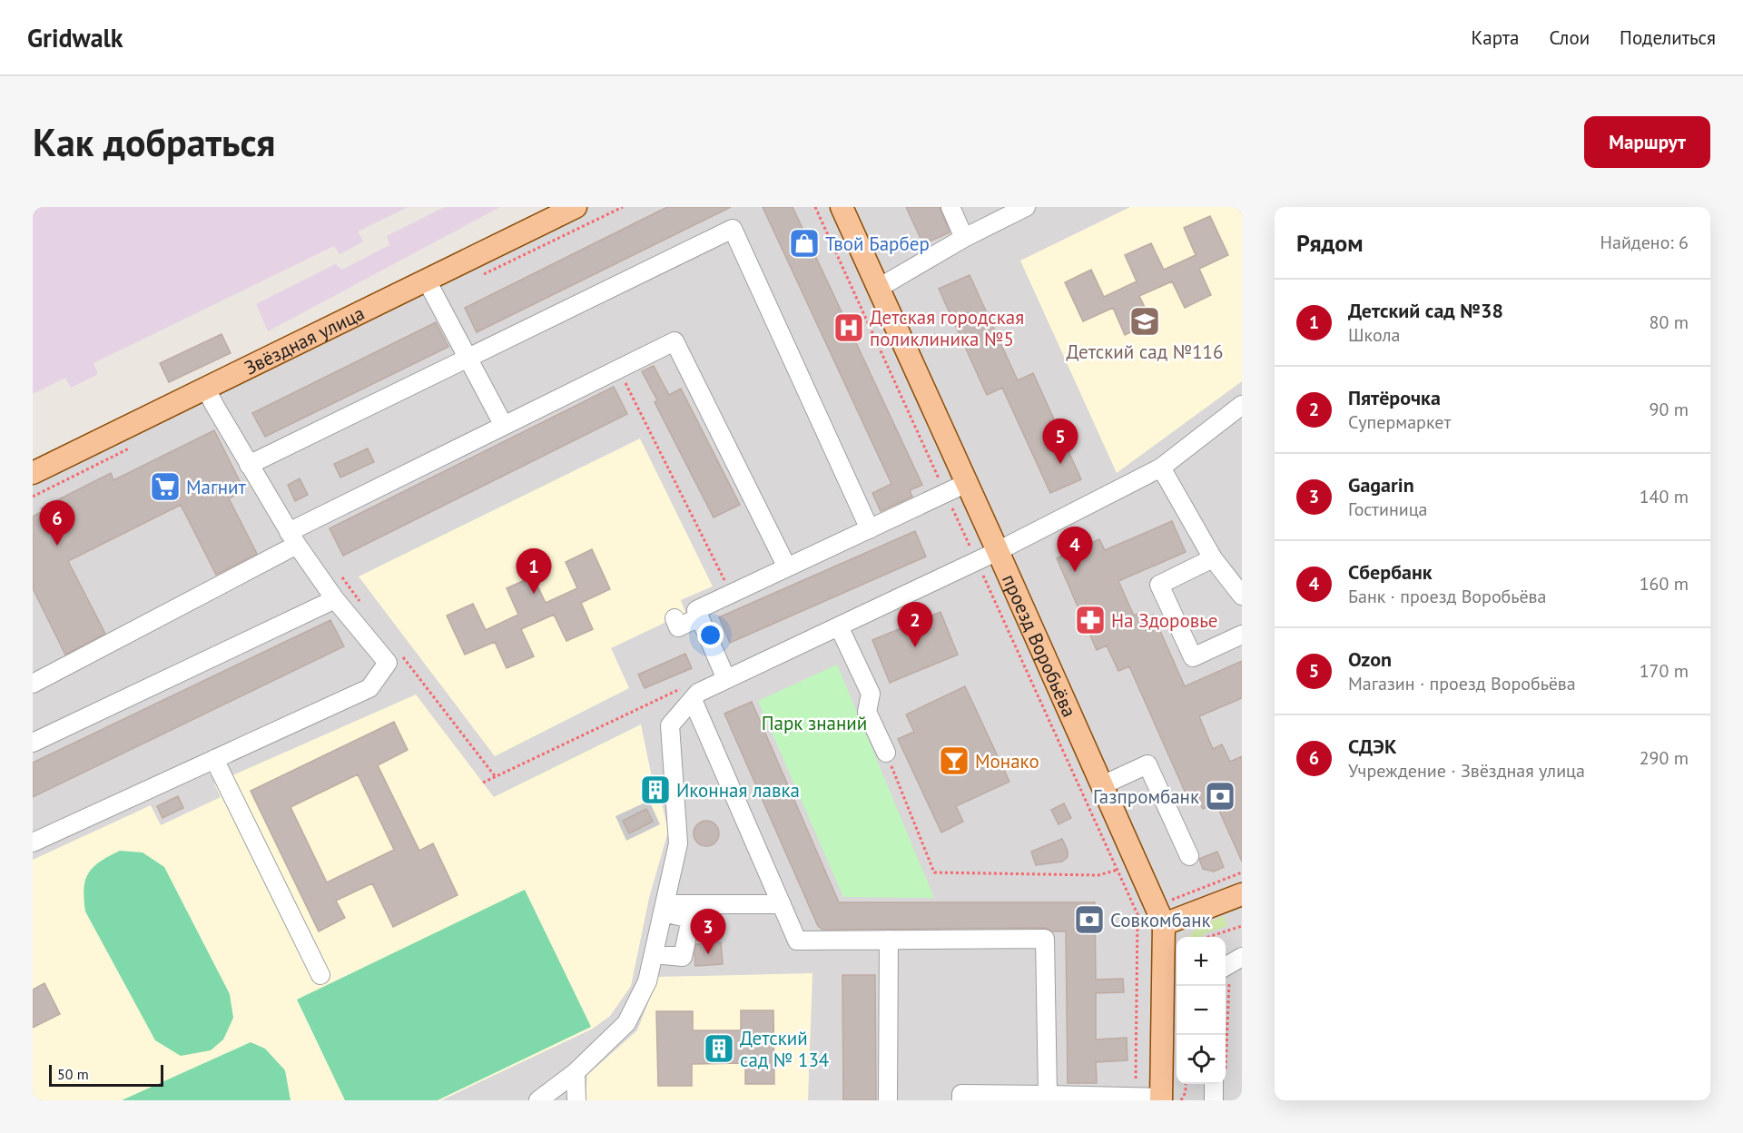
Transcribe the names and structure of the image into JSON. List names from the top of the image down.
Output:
{
  "streets": {
    "main road": ["Звёздная улица", "проезд Воробьёва"]
  },
  "parks": ["Парк знаний"],
  "places": {
    "shop": ["Твой Барбер"],
    "school or university": ["Детский сад №116"],
    "hospital": ["Детская городская поликлиника №5"],
    "supermarket": ["Магнит"],
    "pharmacy": ["На Здоровье"],
    "bar": ["Монако"],
    "building": ["Иконная лавка", "Детский сад № 134"],
    "bank": ["Газпромбанк", "Совкомбанк"]
  },
  "scale_bar": "50 m",
  "page": {
    "header": "Gridwalk",
    "nav": ["Карта", "Слои", "Поделиться"],
    "buttons": "Маршрут",
    "title": "Как добраться",
    "heading": ["Рядом", "Найдено: 6"],
    "list": [
      {
        "mark": "1",
        "name": "Детский сад №38",
        "note": "Школа",
        "value": "80 m"
      },
      {
        "mark": "2",
        "name": "Пятёрочка",
        "note": "Супермаркет",
        "value": "90 m"
      },
      {
        "mark": "3",
        "name": "Gagarin",
        "note": "Гостиница",
        "value": "140 m"
      },
      {
        "mark": "4",
        "name": "Сбербанк",
        "note": "Банк · проезд Воробьёва",
        "value": "160 m"
      },
      {
        "mark": "5",
        "name": "Ozon",
        "note": "Магазин · проезд Воробьёва",
        "value": "170 m"
      },
      {
        "mark": "6",
        "name": "СДЭК",
        "note": "Учреждение · Звёздная улица",
        "value": "290 m"
      }
    ],
    "pins": [
      "5",
      "6",
      "4",
      "1",
      "2",
      "3"
    ],
    "map_buttons": ["+", "−"],
    "scale": "50 m"
  }
}
